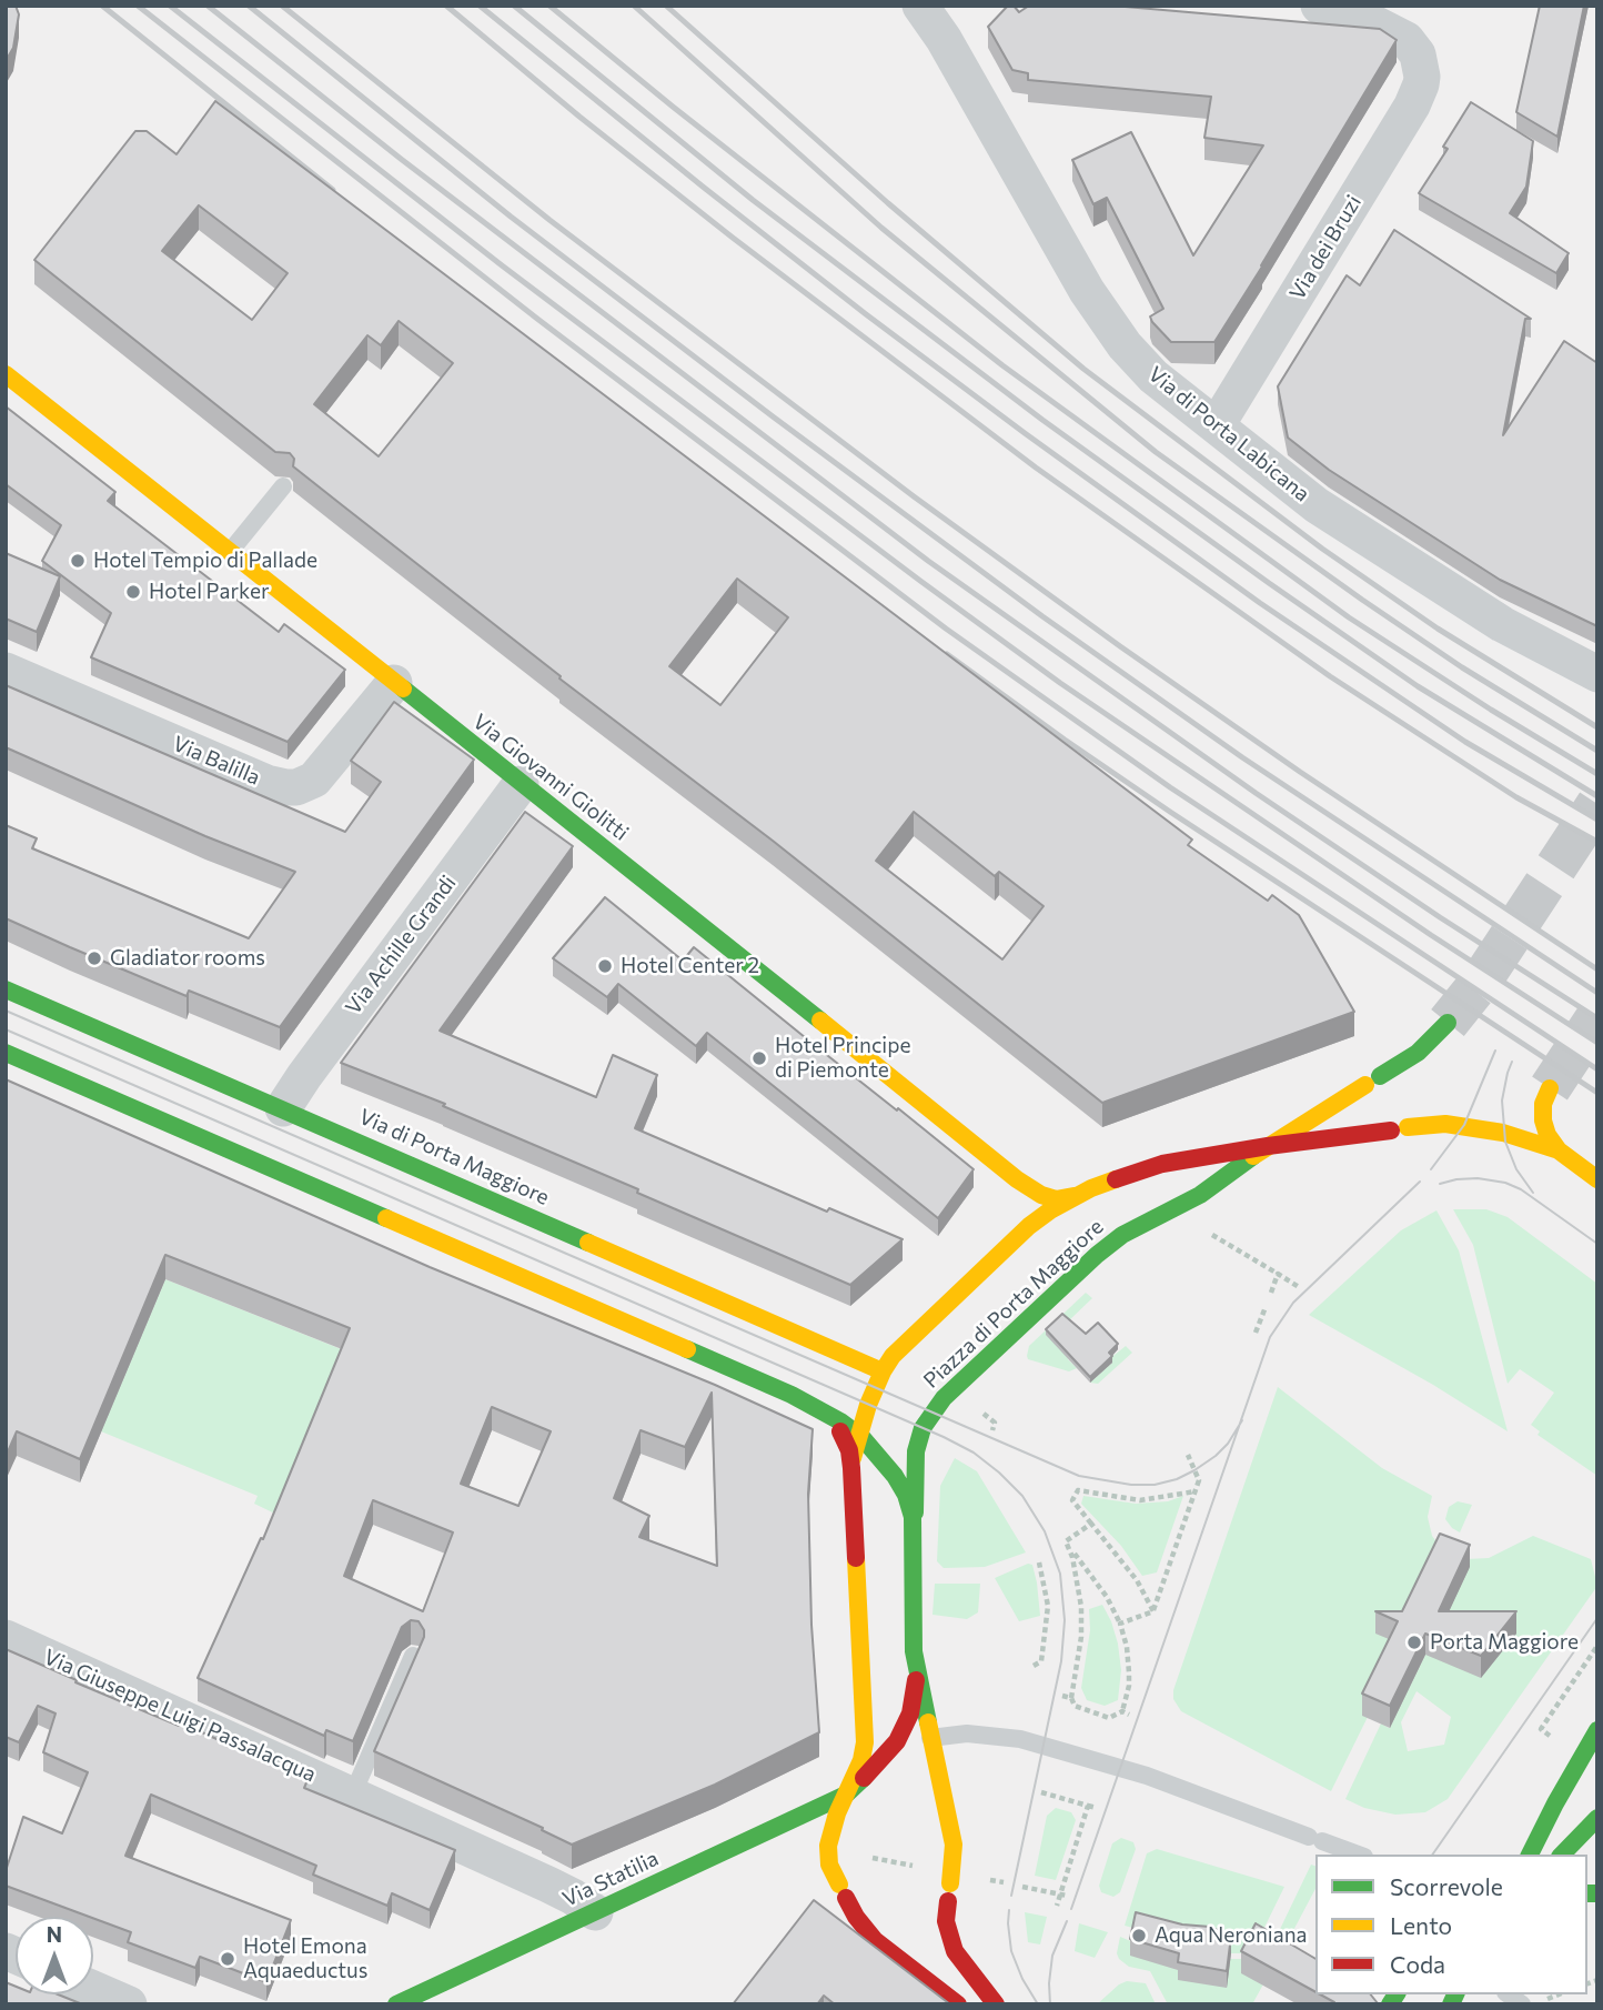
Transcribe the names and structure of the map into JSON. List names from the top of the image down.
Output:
{
  "streets": {
    "main road": [
      "Via Giovanni Giolitti",
      "Via di Porta Maggiore",
      "Piazza di Porta Maggiore",
      "Via Statilia"
    ],
    "street": [
      "Via dei Bruzi",
      "Via di Porta Labicana",
      "Via Balilla",
      "Via Achille Grandi",
      "Via Giuseppe Luigi Passalacqua"
    ]
  },
  "crossings": [
    ["Via dei Bruzi", "Via di Porta Labicana"],
    ["Via Balilla", "Via Giovanni Giolitti"],
    ["Via Giovanni Giolitti", "Via Achille Grandi"],
    ["Via Giovanni Giolitti", "Piazza di Porta Maggiore"],
    ["Via Achille Grandi", "Via di Porta Maggiore"],
    ["Via di Porta Maggiore", "Piazza di Porta Maggiore"],
    ["Piazza di Porta Maggiore", "Via Statilia"],
    ["Via Giuseppe Luigi Passalacqua", "Via Statilia"]
  ],
  "places": [
    "Hotel Tempio di Pallade",
    "Hotel Parker",
    "Gladiator rooms",
    "Hotel Center 2",
    "Hotel Principe di Piemonte",
    "Porta Maggiore",
    "Aqua Neroniana",
    "Hotel Emona Aquaeductus"
  ],
  "legend": ["Scorrevole", "Lento", "Coda"],
  "north": "top"
}
